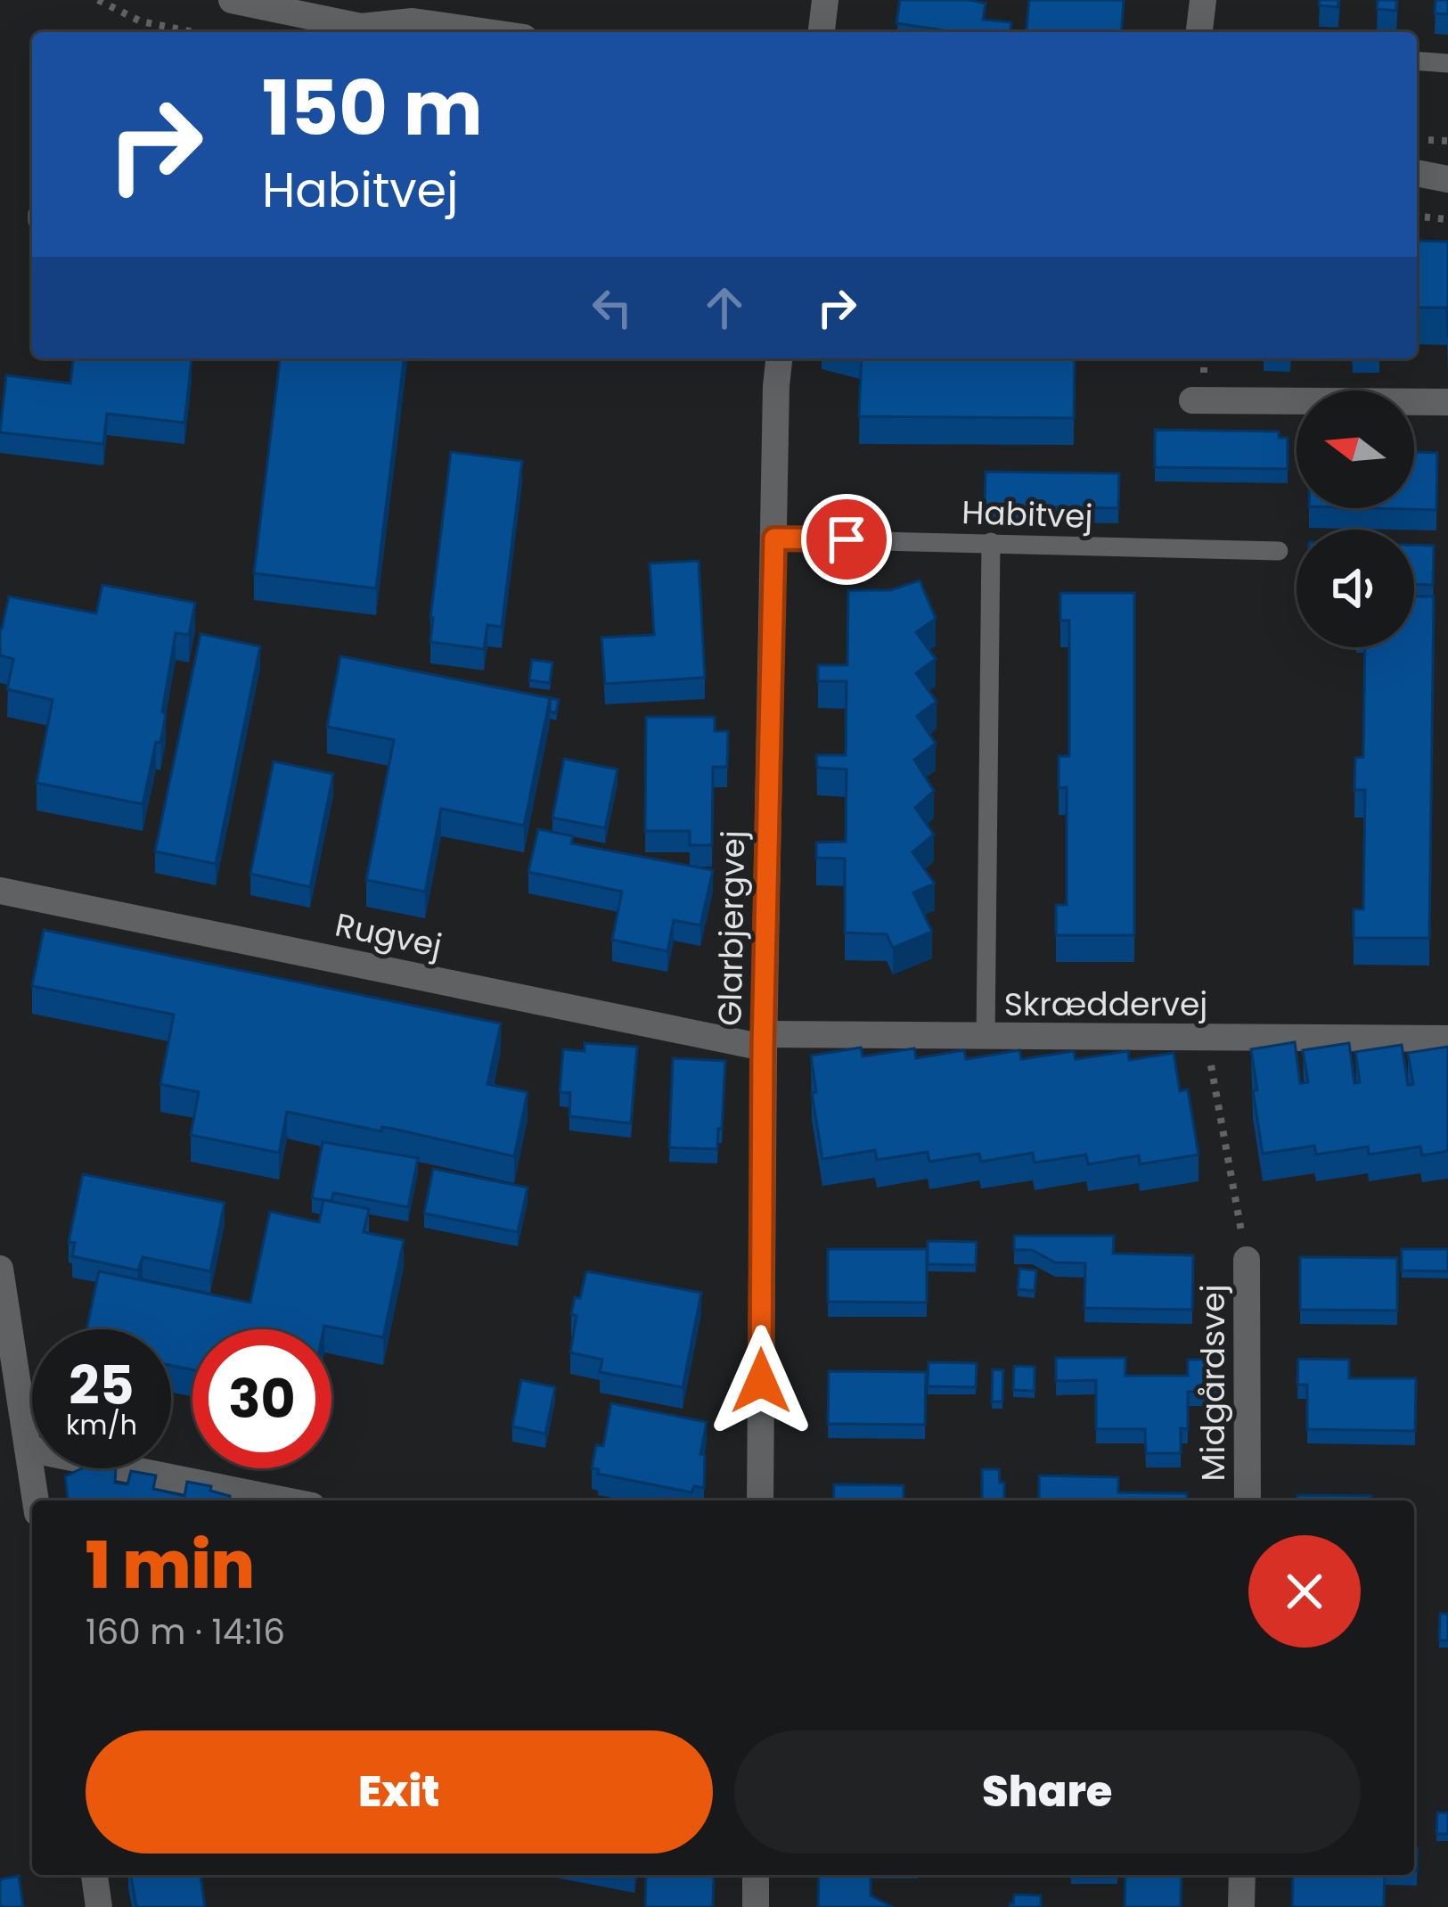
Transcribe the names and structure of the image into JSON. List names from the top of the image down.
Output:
{
  "streets": {
    "street": [
      "Glarbjergvej",
      "Rugvej",
      "Skræddervej",
      "Midgårdsvej"
    ],
    "lane": ["Habitvej"]
  },
  "crossings": [
    ["Habitvej", "Glarbjergvej"],
    ["Glarbjergvej", "Rugvej"],
    ["Glarbjergvej", "Skræddervej"],
    ["Rugvej", "Skræddervej"]
  ],
  "north": "left",
  "page": {
    "turn": ["150 m", "Habitvej"],
    "speed": "25 km/h",
    "limit": "30",
    "heading": ["1 min", "160 m · 14:16"],
    "buttons": ["Exit", "Share"]
  }
}
